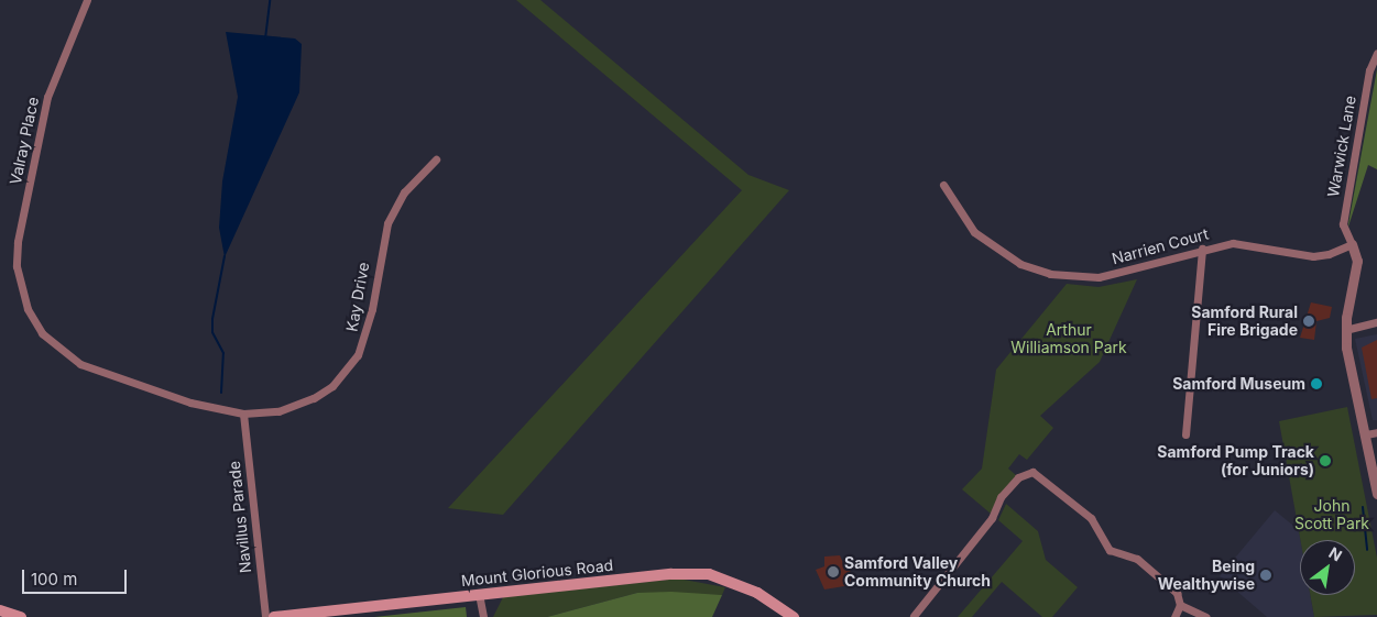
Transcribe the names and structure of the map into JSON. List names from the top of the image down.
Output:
{
  "streets": {
    "main road": ["Mount Glorious Road"],
    "street": [
      "Valray Place",
      "Warwick Lane",
      "Narrien Court",
      "Kay Drive",
      "Navillus Parade"
    ]
  },
  "crossings": [
    ["Valray Place", "Kay Drive"],
    ["Valray Place", "Navillus Parade"],
    ["Warwick Lane", "Narrien Court"],
    ["Kay Drive", "Navillus Parade"]
  ],
  "parks": ["Arthur Williamson Park", "John Scott Park"],
  "places": [
    "Samford Rural Fire Brigade",
    "Samford Museum",
    "Samford Pump Track (for Juniors)",
    "Samford Valley Community Church",
    "Being Wealthywise"
  ],
  "scale_bar": "100 m",
  "north": "top right"
}
